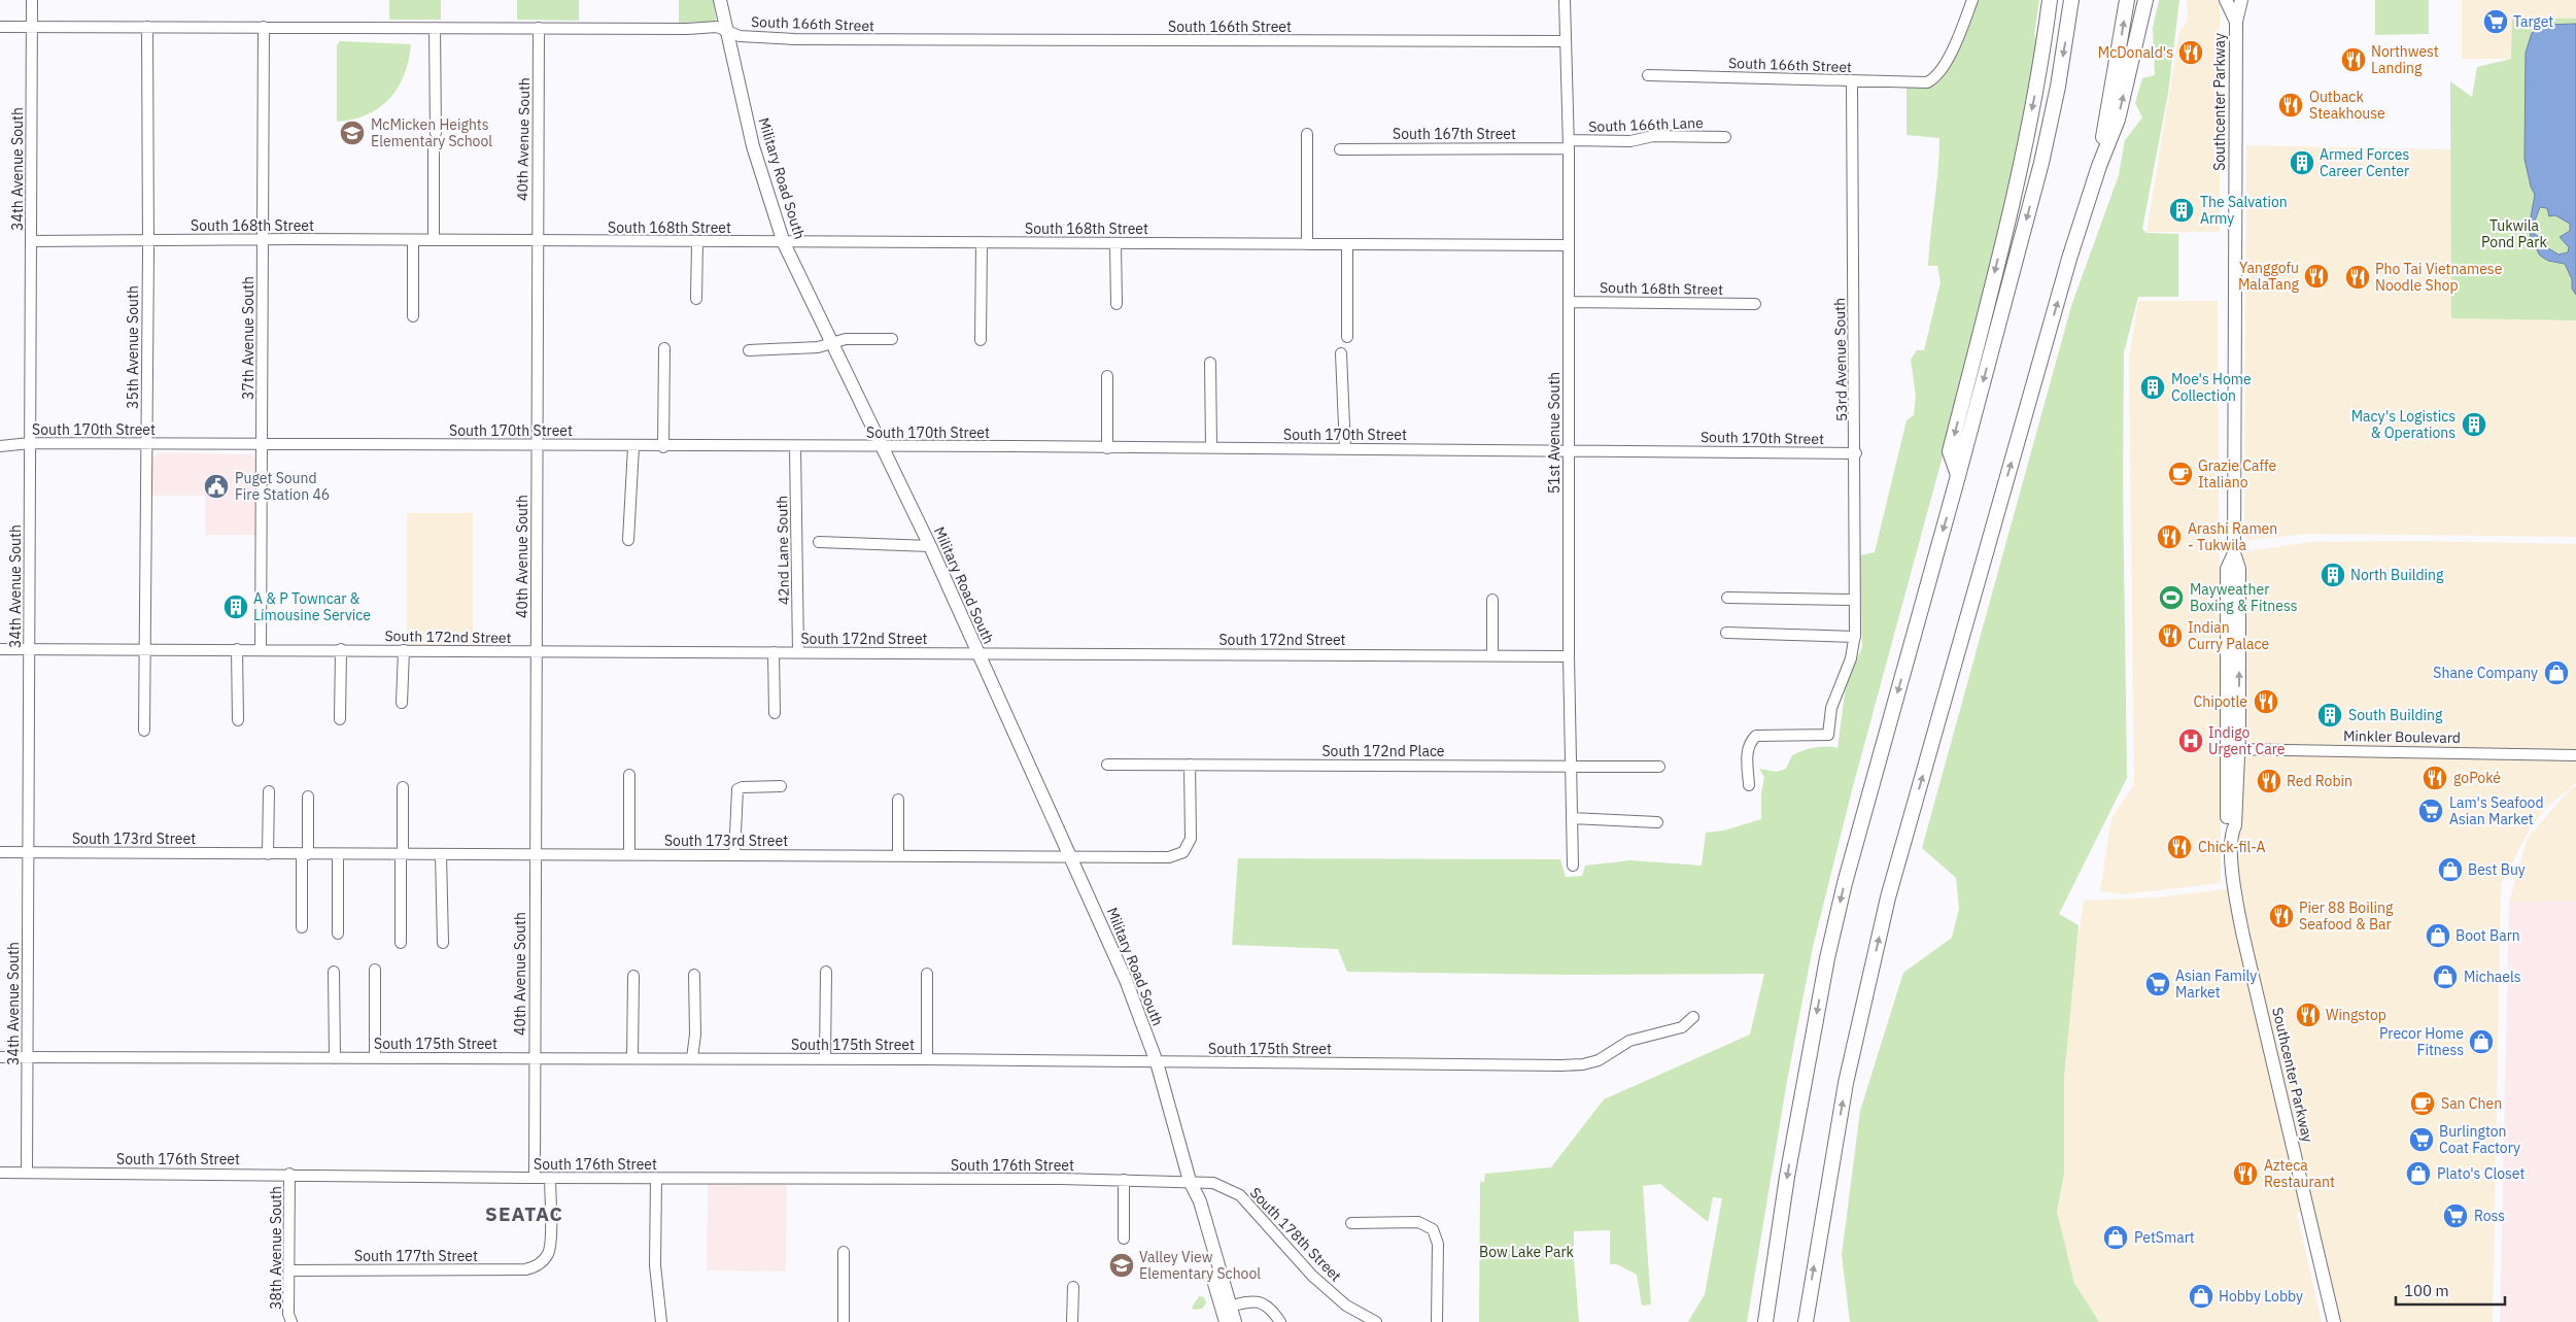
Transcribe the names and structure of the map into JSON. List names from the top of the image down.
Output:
{
  "streets": {
    "main road": ["Southcenter Parkway", "Military Road South"],
    "street": [
      "South 166th Street",
      "South 166th Lane",
      "South 167th Street",
      "40th Avenue South",
      "34th Avenue South",
      "South 168th Street",
      "37th Avenue South",
      "35th Avenue South",
      "53rd Avenue South",
      "South 170th Street",
      "51st Avenue South",
      "42nd Lane South",
      "South 172nd Street",
      "Minkler Boulevard",
      "South 172nd Place",
      "South 173rd Street",
      "South 175th Street",
      "South 176th Street",
      "South 178th Street",
      "38th Avenue South",
      "South 177th Street"
    ]
  },
  "crossings": [
    ["South 166th Street", "40th Avenue South"],
    ["South 166th Street", "34th Avenue South"],
    ["South 166th Street", "Military Road South"],
    ["South 166th Street", "37th Avenue South"],
    ["South 166th Street", "35th Avenue South"],
    ["South 166th Street", "53rd Avenue South"],
    ["South 166th Street", "51st Avenue South"],
    ["Southcenter Parkway", "Minkler Boulevard"],
    ["South 166th Lane", "South 167th Street"],
    ["South 166th Lane", "51st Avenue South"],
    ["South 167th Street", "51st Avenue South"],
    ["40th Avenue South", "South 168th Street"],
    ["40th Avenue South", "South 170th Street"],
    ["40th Avenue South", "South 172nd Street"],
    ["40th Avenue South", "South 173rd Street"],
    ["40th Avenue South", "South 175th Street"],
    ["40th Avenue South", "South 176th Street"],
    ["34th Avenue South", "South 168th Street"],
    ["34th Avenue South", "South 170th Street"],
    ["34th Avenue South", "South 172nd Street"],
    ["34th Avenue South", "South 173rd Street"],
    ["34th Avenue South", "South 175th Street"],
    ["34th Avenue South", "South 176th Street"],
    ["Military Road South", "South 168th Street"],
    ["Military Road South", "South 170th Street"],
    ["Military Road South", "South 172nd Street"],
    ["Military Road South", "South 173rd Street"],
    ["Military Road South", "South 175th Street"],
    ["Military Road South", "South 176th Street"],
    ["Military Road South", "South 178th Street"],
    ["South 168th Street", "37th Avenue South"],
    ["South 168th Street", "35th Avenue South"],
    ["South 168th Street", "51st Avenue South"],
    ["37th Avenue South", "South 170th Street"],
    ["37th Avenue South", "South 172nd Street"],
    ["35th Avenue South", "South 170th Street"],
    ["35th Avenue South", "South 172nd Street"],
    ["53rd Avenue South", "South 170th Street"],
    ["South 170th Street", "51st Avenue South"],
    ["South 170th Street", "42nd Lane South"],
    ["51st Avenue South", "South 172nd Street"],
    ["51st Avenue South", "South 172nd Place"],
    ["42nd Lane South", "South 172nd Street"],
    ["South 172nd Place", "South 173rd Street"],
    ["South 176th Street", "South 178th Street"],
    ["South 176th Street", "38th Avenue South"],
    ["South 176th Street", "South 177th Street"],
    ["38th Avenue South", "South 177th Street"]
  ],
  "districts": ["SEATAC"],
  "parks": ["Tukwila Pond Park", "Bow Lake Park"],
  "places": {
    "supermarket": [
      "Target",
      "Lam's Seafood Asian Market",
      "Asian Family Market",
      "Burlington Coat Factory",
      "Ross"
    ],
    "restaurant": [
      "McDonald's",
      "Northwest Landing",
      "Outback Steakhouse",
      "Yanggofu MalaTang",
      "Pho Tai Vietnamese Noodle Shop",
      "Arashi Ramen - Tukwila",
      "Indian Curry Palace",
      "Chipotle",
      "goPoké",
      "Red Robin",
      "Chick-fil-A",
      "Pier 88 Boiling Seafood & Bar",
      "Wingstop",
      "Azteca Restaurant"
    ],
    "school or university": ["McMicken Heights Elementary School", "Valley View Elementary School"],
    "building": [
      "Armed Forces Career Center",
      "The Salvation Army",
      "Moe's Home Collection",
      "Macy's Logistics & Operations",
      "North Building",
      "A & P Towncar & Limousine Service",
      "South Building"
    ],
    "cafe": ["Grazie Caffe Italiano", "San Chen"],
    "public building": ["Puget Sound Fire Station 46"],
    "sports": ["Mayweather Boxing & Fitness"],
    "shop": [
      "Shane Company",
      "Best Buy",
      "Boot Barn",
      "Michaels",
      "Precor Home Fitness",
      "Plato's Closet",
      "PetSmart",
      "Hobby Lobby"
    ],
    "hospital": ["Indigo Urgent Care"]
  },
  "scale_bar": "100 m"
}
